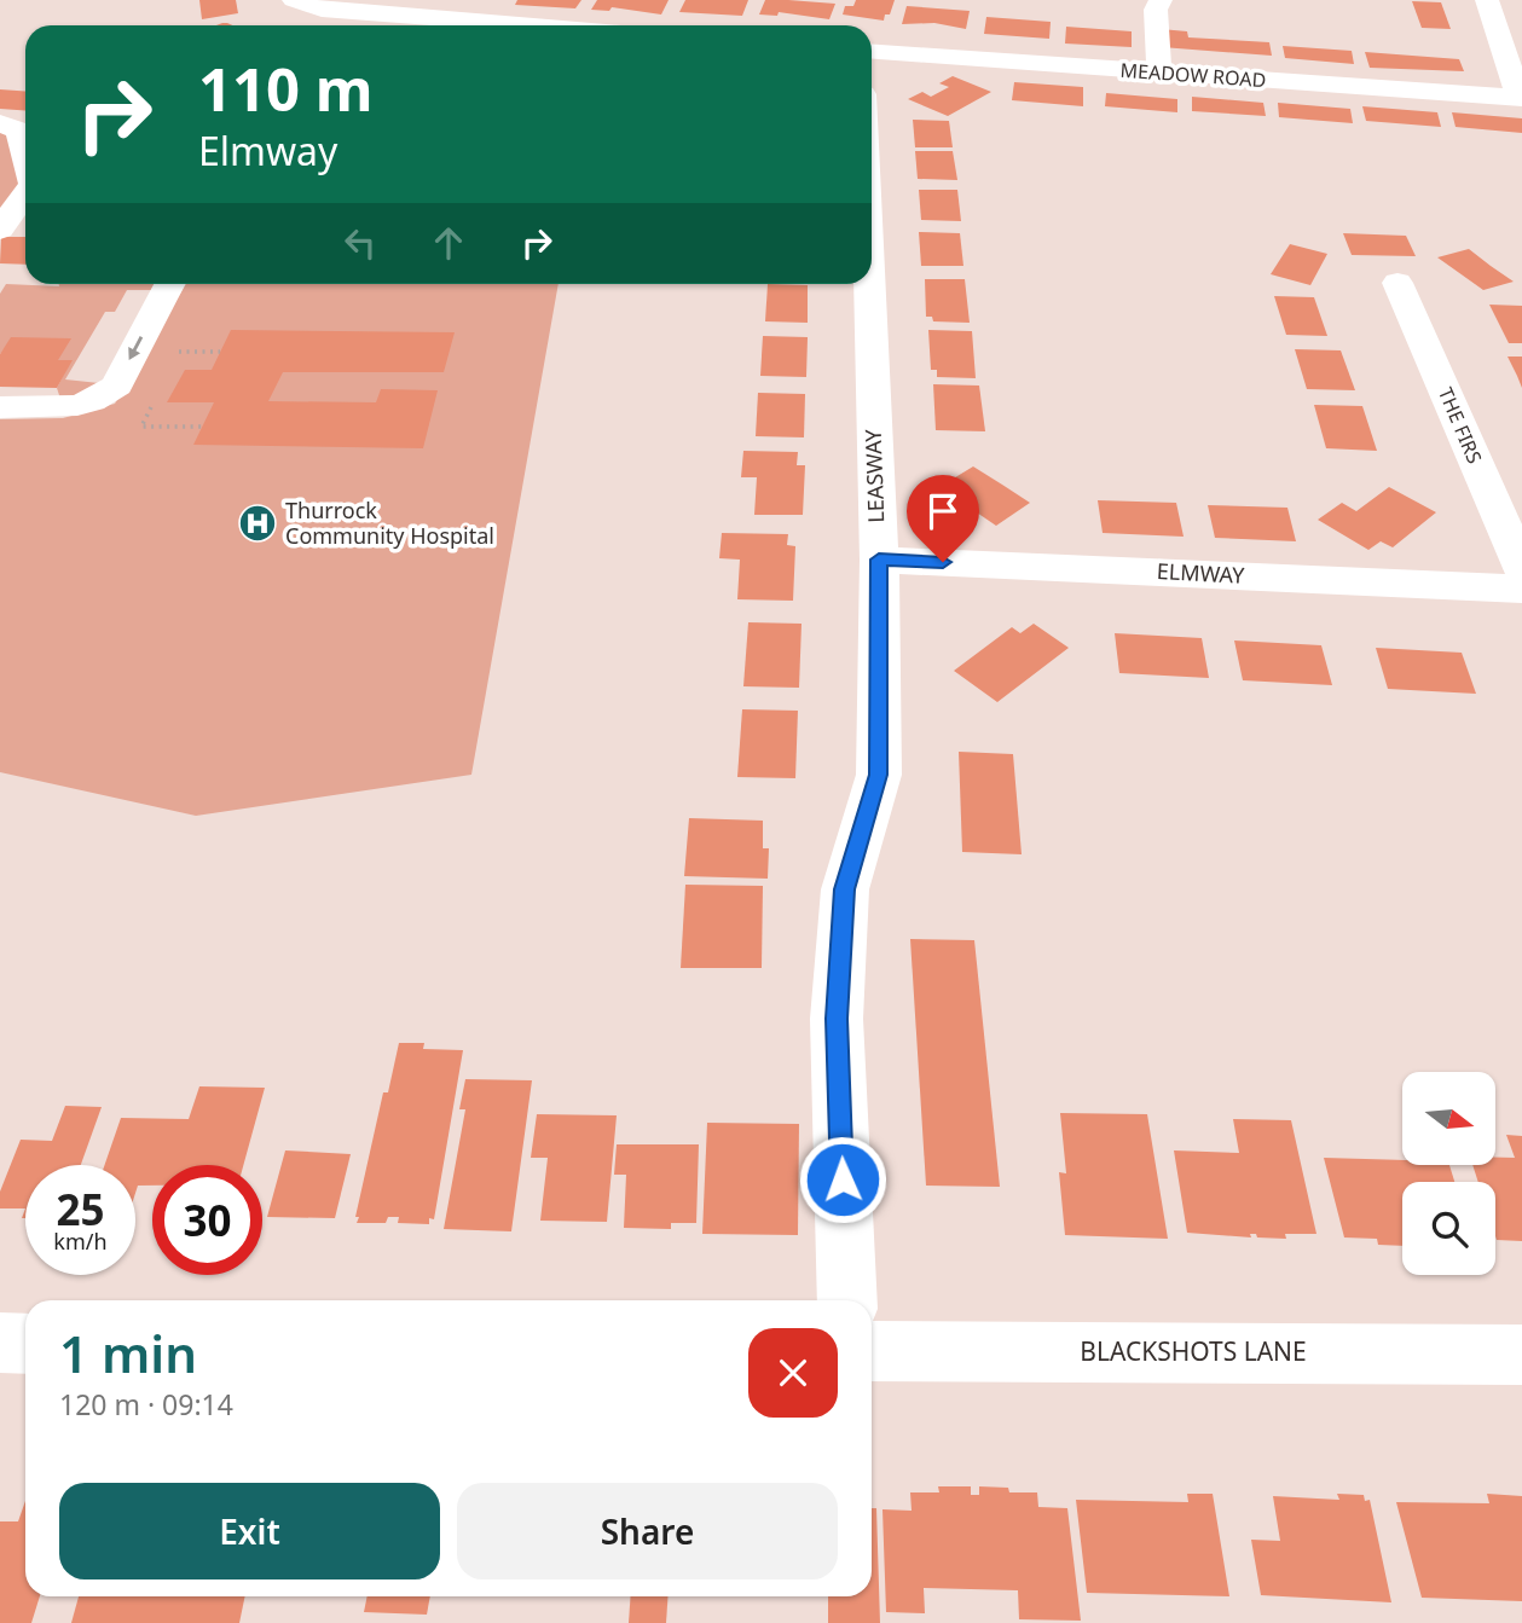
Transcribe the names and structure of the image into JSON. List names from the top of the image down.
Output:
{
  "streets": {
    "street": [
      "MEADOW ROAD",
      "THE FIRS",
      "LEASWAY",
      "ELMWAY",
      "BLACKSHOTS LANE"
    ]
  },
  "crossings": [
    ["LEASWAY", "ELMWAY"]
  ],
  "places": {
    "hospital": ["Thurrock Community Hospital"]
  },
  "north": "right",
  "page": {
    "turn": ["110 m", "Elmway"],
    "speed": "25 km/h",
    "limit": "30",
    "heading": ["1 min", "120 m · 09:14"],
    "buttons": ["Exit", "Share"]
  }
}
